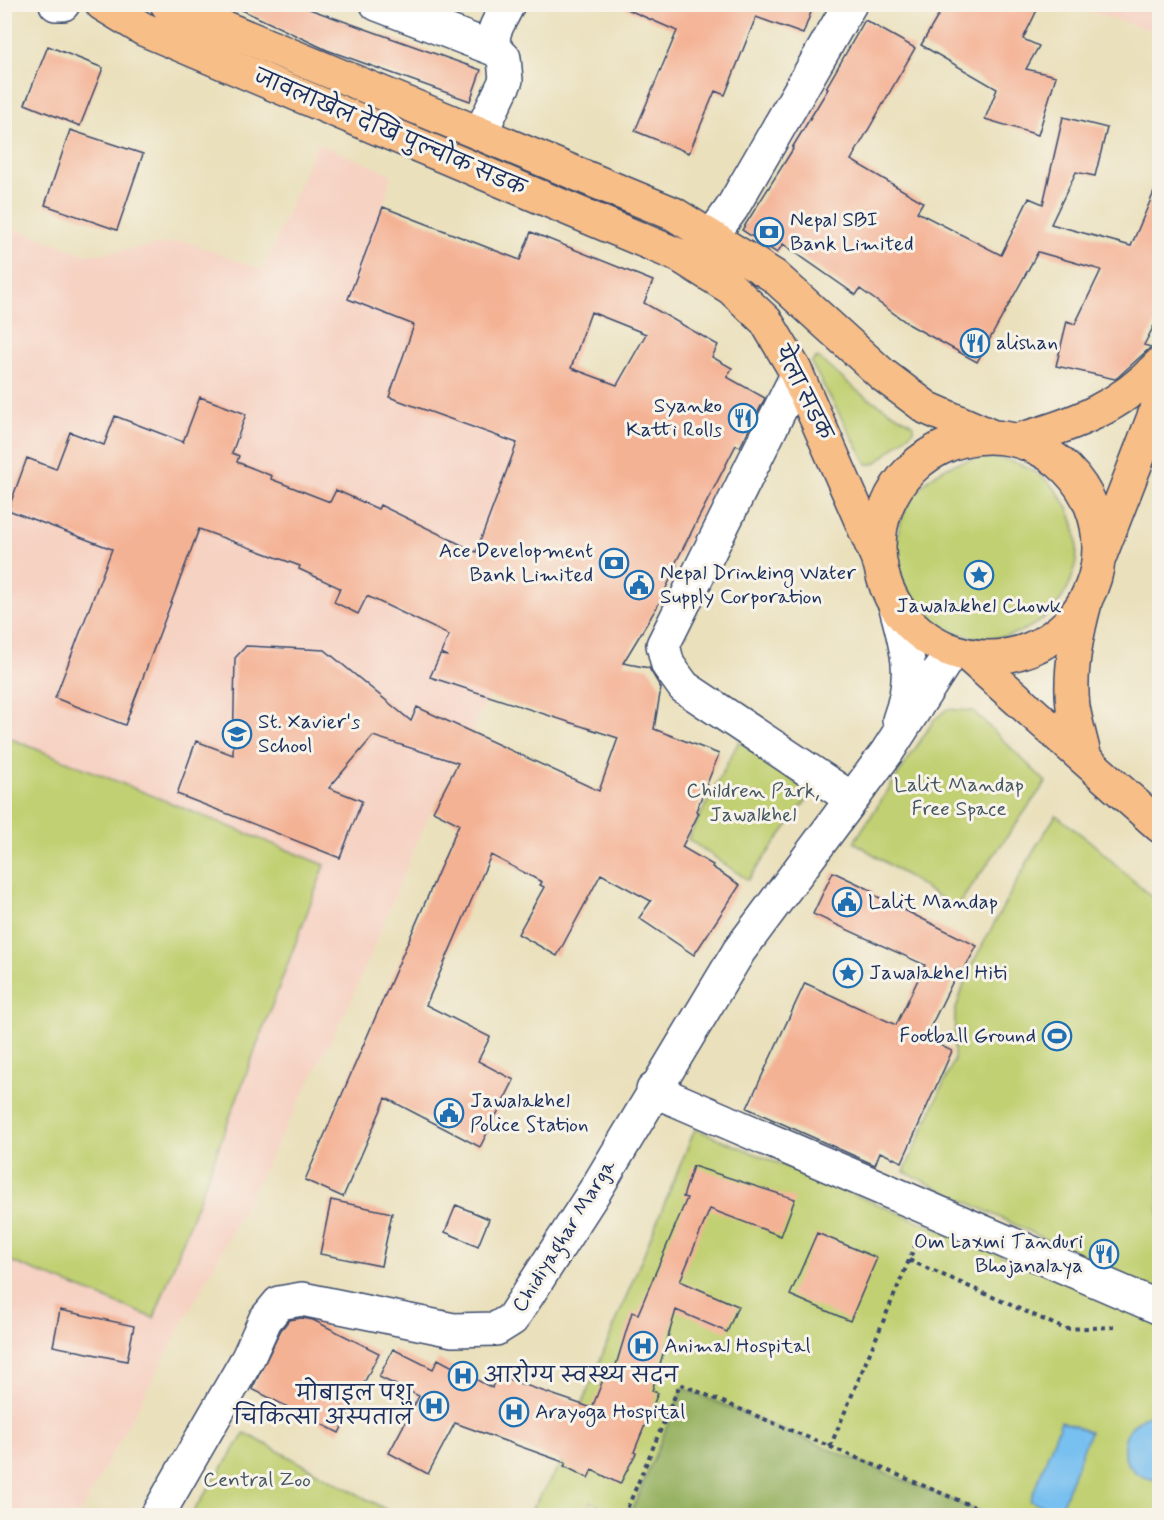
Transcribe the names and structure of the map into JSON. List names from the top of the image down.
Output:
{
  "streets": {
    "main road": ["जावलाखेल देखि पुल्चोक सडक", "येला सडक"],
    "street": ["Chidiyaghar Marga"]
  },
  "crossings": [
    ["जावलाखेल देखि पुल्चोक सडक", "येला सडक"]
  ],
  "parks": ["Lalit Mandap Free Space", "Children Park, Jawalkhel", "Central Zoo"],
  "places": {
    "bank": ["Nepal SBI Bank Limited", "Ace Development Bank Limited"],
    "restaurant": ["alishan", "Syanko Katti Rolls", "Om Laxmi Tanduri Bhojanalaya"],
    "place": ["Jawalakhel Chowk", "Jawalakhel Hiti"],
    "public building": ["Nepal Drinking Water Supply Corporation", "Lalit Mandap", "Jawalakhel Police Station"],
    "school or university": ["St. Xavier's School"],
    "sports": ["Football Ground"],
    "hospital": [
      "Animal Hospital",
      "आरोग्य स्वस्थ्य सदन",
      "मोबाइल पशु चिकित्सा अस्पताल",
      "Arayoga Hospital"
    ]
  }
}
